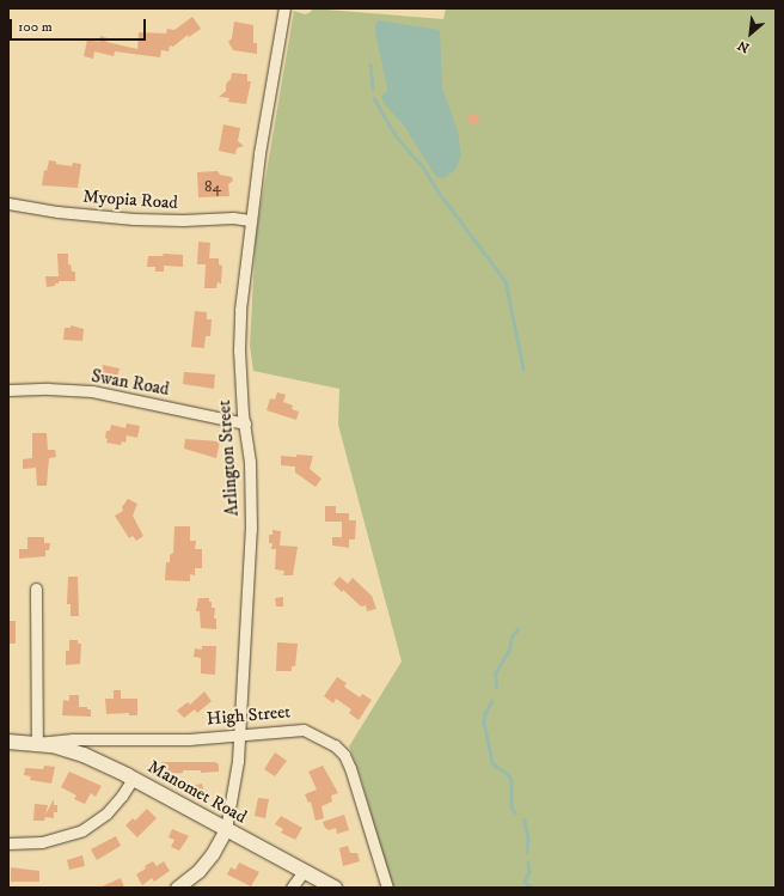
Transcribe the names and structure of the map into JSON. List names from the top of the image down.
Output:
{
  "streets": {
    "main road": ["High Street", "Manomet Road"],
    "street": ["Myopia Road", "Swan Road", "Arlington Street"]
  },
  "crossings": [
    ["Myopia Road", "Arlington Street"],
    ["Swan Road", "Arlington Street"],
    ["Arlington Street", "High Street"],
    ["Arlington Street", "Manomet Road"],
    ["High Street", "Manomet Road"]
  ],
  "house_numbers": ["84"],
  "scale_bar": "100 m",
  "north": "bottom left"
}
